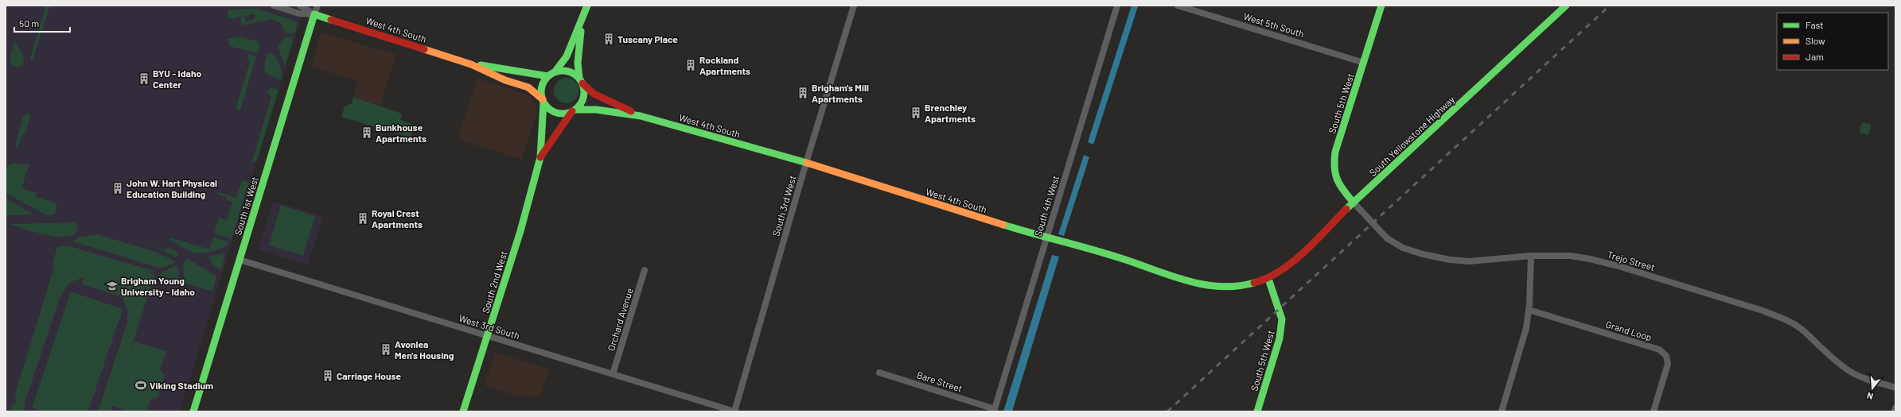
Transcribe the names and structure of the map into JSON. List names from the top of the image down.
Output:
{
  "streets": {
    "main road": [
      "West 4th South",
      "South 5th West",
      "South Yellowstone Highway",
      "South 1st West",
      "South 2nd West"
    ],
    "street": [
      "West 5th South",
      "South 3rd West",
      "South 4th West",
      "Trejo Street",
      "Orchard Avenue",
      "West 3rd South",
      "Grand Loop",
      "Bare Street"
    ]
  },
  "crossings": [
    ["West 5th South", "South 5th West"],
    ["West 4th South", "South 5th West"],
    ["West 4th South", "South Yellowstone Highway"],
    ["West 4th South", "South 1st West"],
    ["West 4th South", "South 3rd West"],
    ["West 4th South", "South 4th West"],
    ["West 4th South", "South 2nd West"],
    ["South 5th West", "South Yellowstone Highway"],
    ["South 5th West", "Trejo Street"],
    ["South Yellowstone Highway", "Trejo Street"],
    ["South 1st West", "West 3rd South"],
    ["South 3rd West", "West 3rd South"],
    ["South 4th West", "Bare Street"],
    ["South 2nd West", "West 3rd South"],
    ["Orchard Avenue", "West 3rd South"]
  ],
  "places": {
    "building": [
      "Tuscany Place",
      "Rockland Apartments",
      "BYU - Idaho Center",
      "Brigham's Mill Apartments",
      "Brenchley Apartments",
      "Bunkhouse Apartments",
      "John W. Hart Physical Education Building",
      "Royal Crest Apartments",
      "Avonlea Men's Housing",
      "Carriage House"
    ],
    "school or university": ["Brigham Young University - Idaho"],
    "sports": ["Viking Stadium"]
  },
  "legend": ["Fast", "Slow", "Jam"],
  "scale_bar": "50 m",
  "north": "bottom"
}
